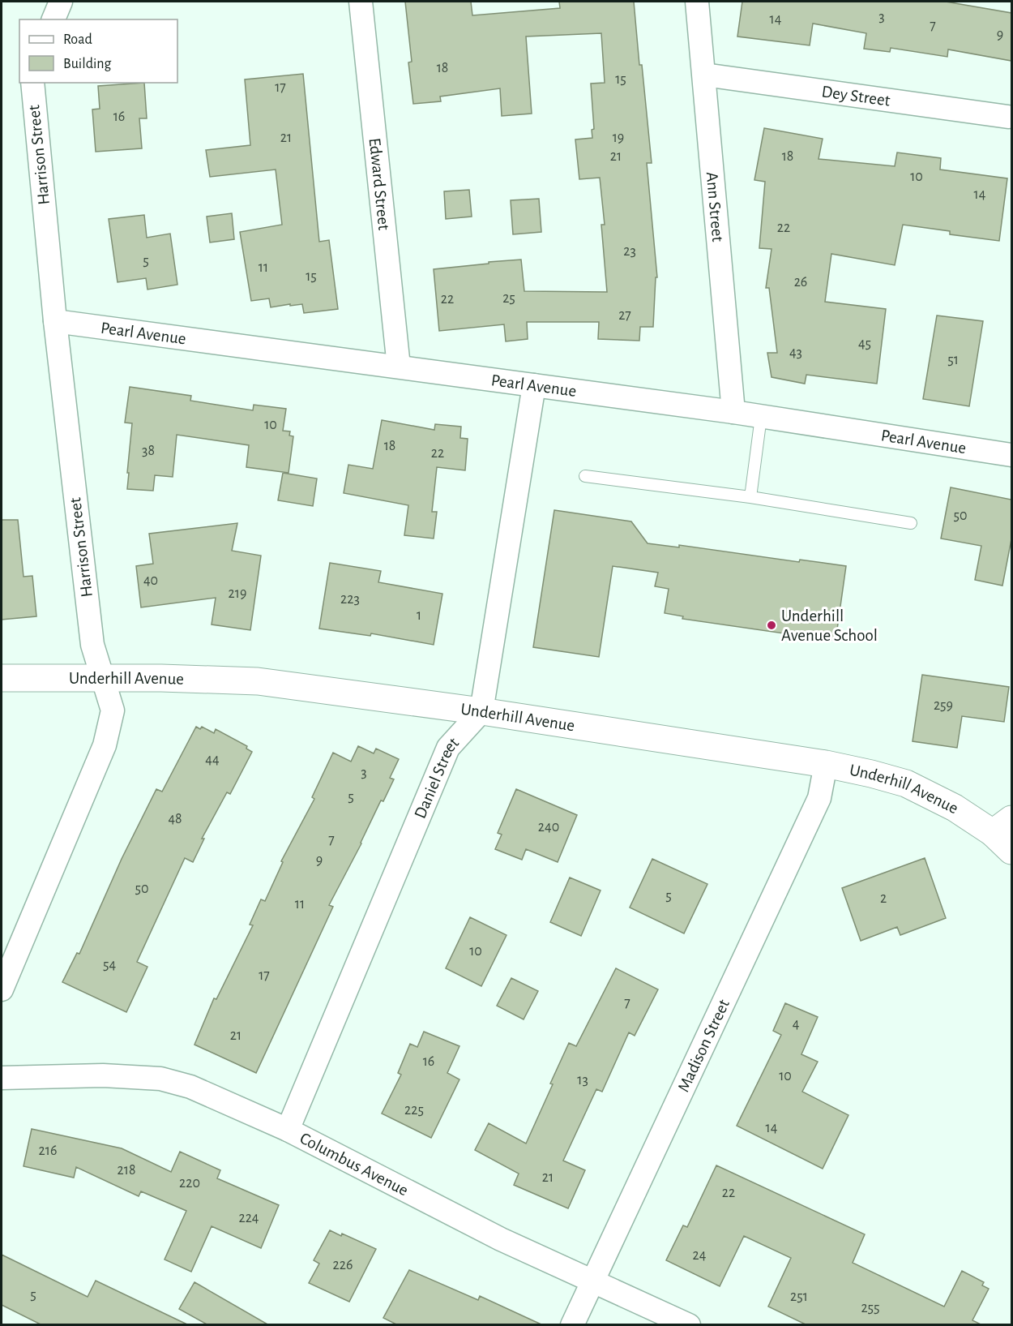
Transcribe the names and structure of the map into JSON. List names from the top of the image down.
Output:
{
  "streets": {
    "street": [
      "Dey Street",
      "Harrison Street",
      "Edward Street",
      "Ann Street",
      "Pearl Avenue",
      "Underhill Avenue",
      "Daniel Street",
      "Madison Street",
      "Columbus Avenue"
    ]
  },
  "crossings": [
    ["Dey Street", "Ann Street"],
    ["Harrison Street", "Pearl Avenue"],
    ["Harrison Street", "Underhill Avenue"],
    ["Edward Street", "Pearl Avenue"],
    ["Ann Street", "Pearl Avenue"],
    ["Underhill Avenue", "Daniel Street"],
    ["Underhill Avenue", "Madison Street"],
    ["Daniel Street", "Columbus Avenue"],
    ["Madison Street", "Columbus Avenue"]
  ],
  "places": ["Underhill Avenue School"],
  "house_numbers": [
    "3",
    "14",
    "7",
    "9",
    "18",
    "15",
    "17",
    "16",
    "21",
    "19",
    "21",
    "18",
    "10",
    "14",
    "22",
    "23",
    "5",
    "11",
    "15",
    "26",
    "25",
    "22",
    "27",
    "45",
    "43",
    "51",
    "10",
    "18",
    "38",
    "22",
    "50",
    "40",
    "219",
    "223",
    "1",
    "259",
    "44",
    "3",
    "5",
    "48",
    "240",
    "7",
    "9",
    "50",
    "5",
    "2",
    "11",
    "10",
    "54",
    "17",
    "7",
    "4",
    "21",
    "16",
    "10",
    "13",
    "225",
    "14",
    "216",
    "218",
    "21",
    "220",
    "22",
    "224",
    "24",
    "226",
    "5",
    "251",
    "255"
  ],
  "legend": ["Road", "Building"]
}
